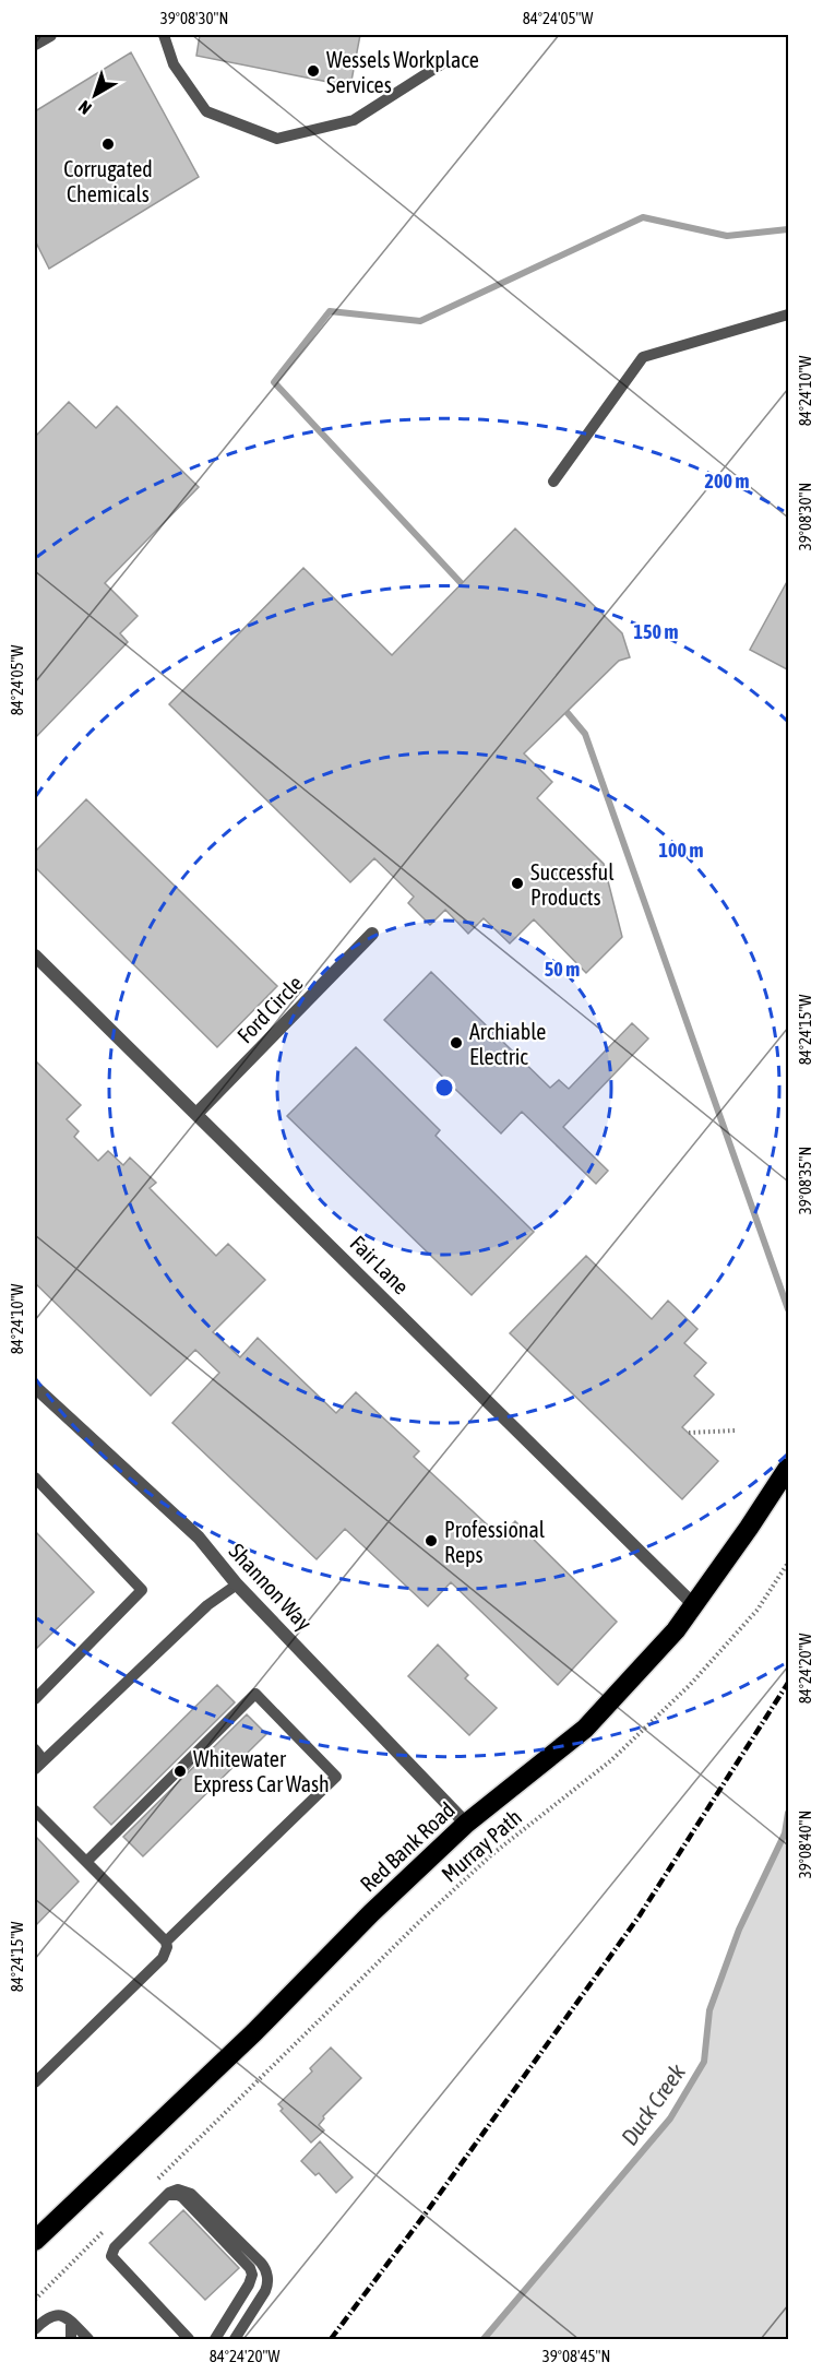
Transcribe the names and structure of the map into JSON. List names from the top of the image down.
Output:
{
  "streets": {
    "highway": ["Red Bank Road"],
    "street": ["Ford Circle", "Fair Lane", "Shannon Way"],
    "path": ["Murray Path"]
  },
  "crossings": [
    ["Ford Circle", "Fair Lane"],
    ["Fair Lane", "Red Bank Road"],
    ["Shannon Way", "Red Bank Road"]
  ],
  "water": ["Duck Creek"],
  "places": [
    "Wessels Workplace Services",
    "Corrugated Chemicals",
    "Successful Products",
    "Archiable Electric",
    "Professional Reps",
    "Whitewater Express Car Wash"
  ],
  "north": "bottom left",
  "coordinates": [
    "39°08'30\"N",
    "84°24'05\"W",
    "84°24'10\"W",
    "84°24'15\"W",
    "39°08'35\"N",
    "84°24'20\"W",
    "39°08'40\"N",
    "39°08'45\"N"
  ],
  "rings": [
    "200 m",
    "150 m",
    "100 m",
    "50 m"
  ]
}
